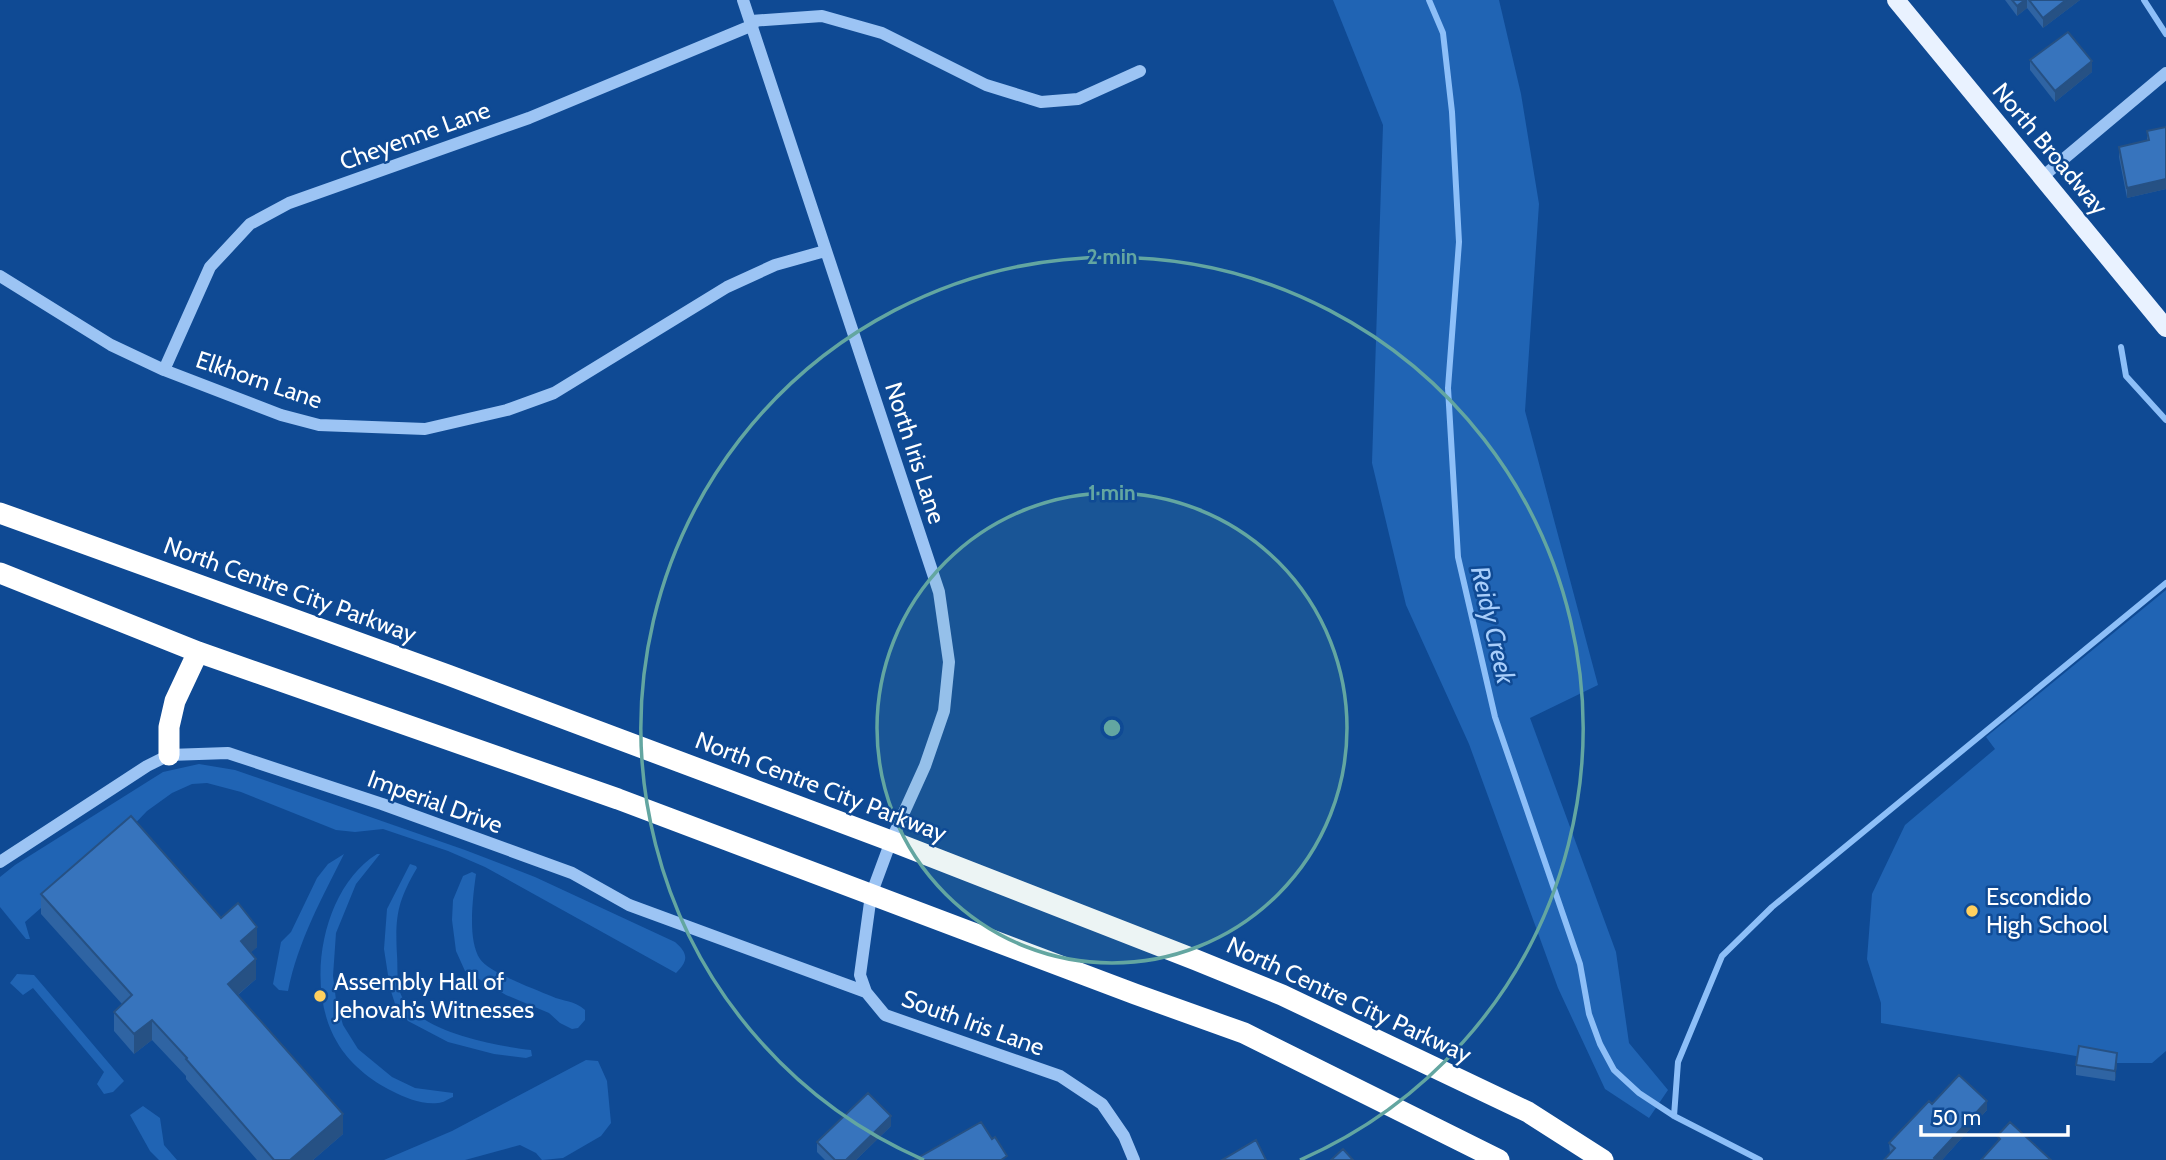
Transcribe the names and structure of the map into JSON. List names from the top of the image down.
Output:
{
  "streets": {
    "highway": ["North Centre City Parkway"],
    "main road": ["North Broadway"],
    "street": [
      "Cheyenne Lane",
      "Elkhorn Lane",
      "North Iris Lane",
      "Imperial Drive",
      "South Iris Lane"
    ]
  },
  "crossings": [
    ["Cheyenne Lane", "Elkhorn Lane"],
    ["Cheyenne Lane", "North Iris Lane"],
    ["Elkhorn Lane", "North Iris Lane"],
    ["North Iris Lane", "North Centre City Parkway"],
    ["North Iris Lane", "South Iris Lane"],
    ["Imperial Drive", "South Iris Lane"]
  ],
  "water": ["Reidy Creek"],
  "places": ["Escondido High School", "Assembly Hall of Jehovah’s Witnesses"],
  "scale_bar": "50 m",
  "rings": ["2 min", "1 min"]
}
